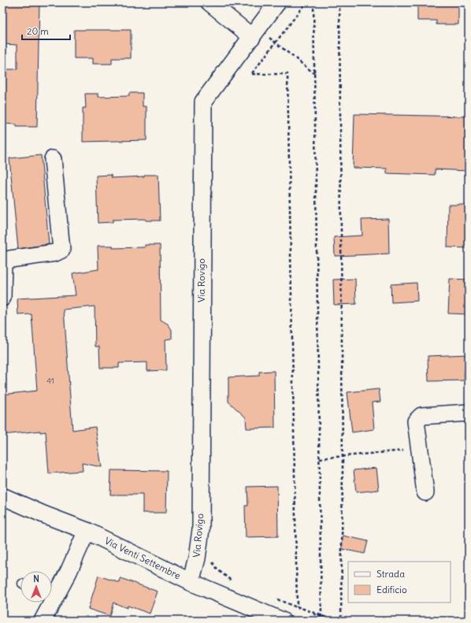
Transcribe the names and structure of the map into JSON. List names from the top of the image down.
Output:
{
  "streets": {
    "street": ["Via Rovigo", "Via Venti Settembre"]
  },
  "crossings": [
    ["Via Rovigo", "Via Venti Settembre"]
  ],
  "house_numbers": ["41"],
  "legend": ["Strada", "Edificio"],
  "scale_bar": "20 m",
  "north": "top"
}
